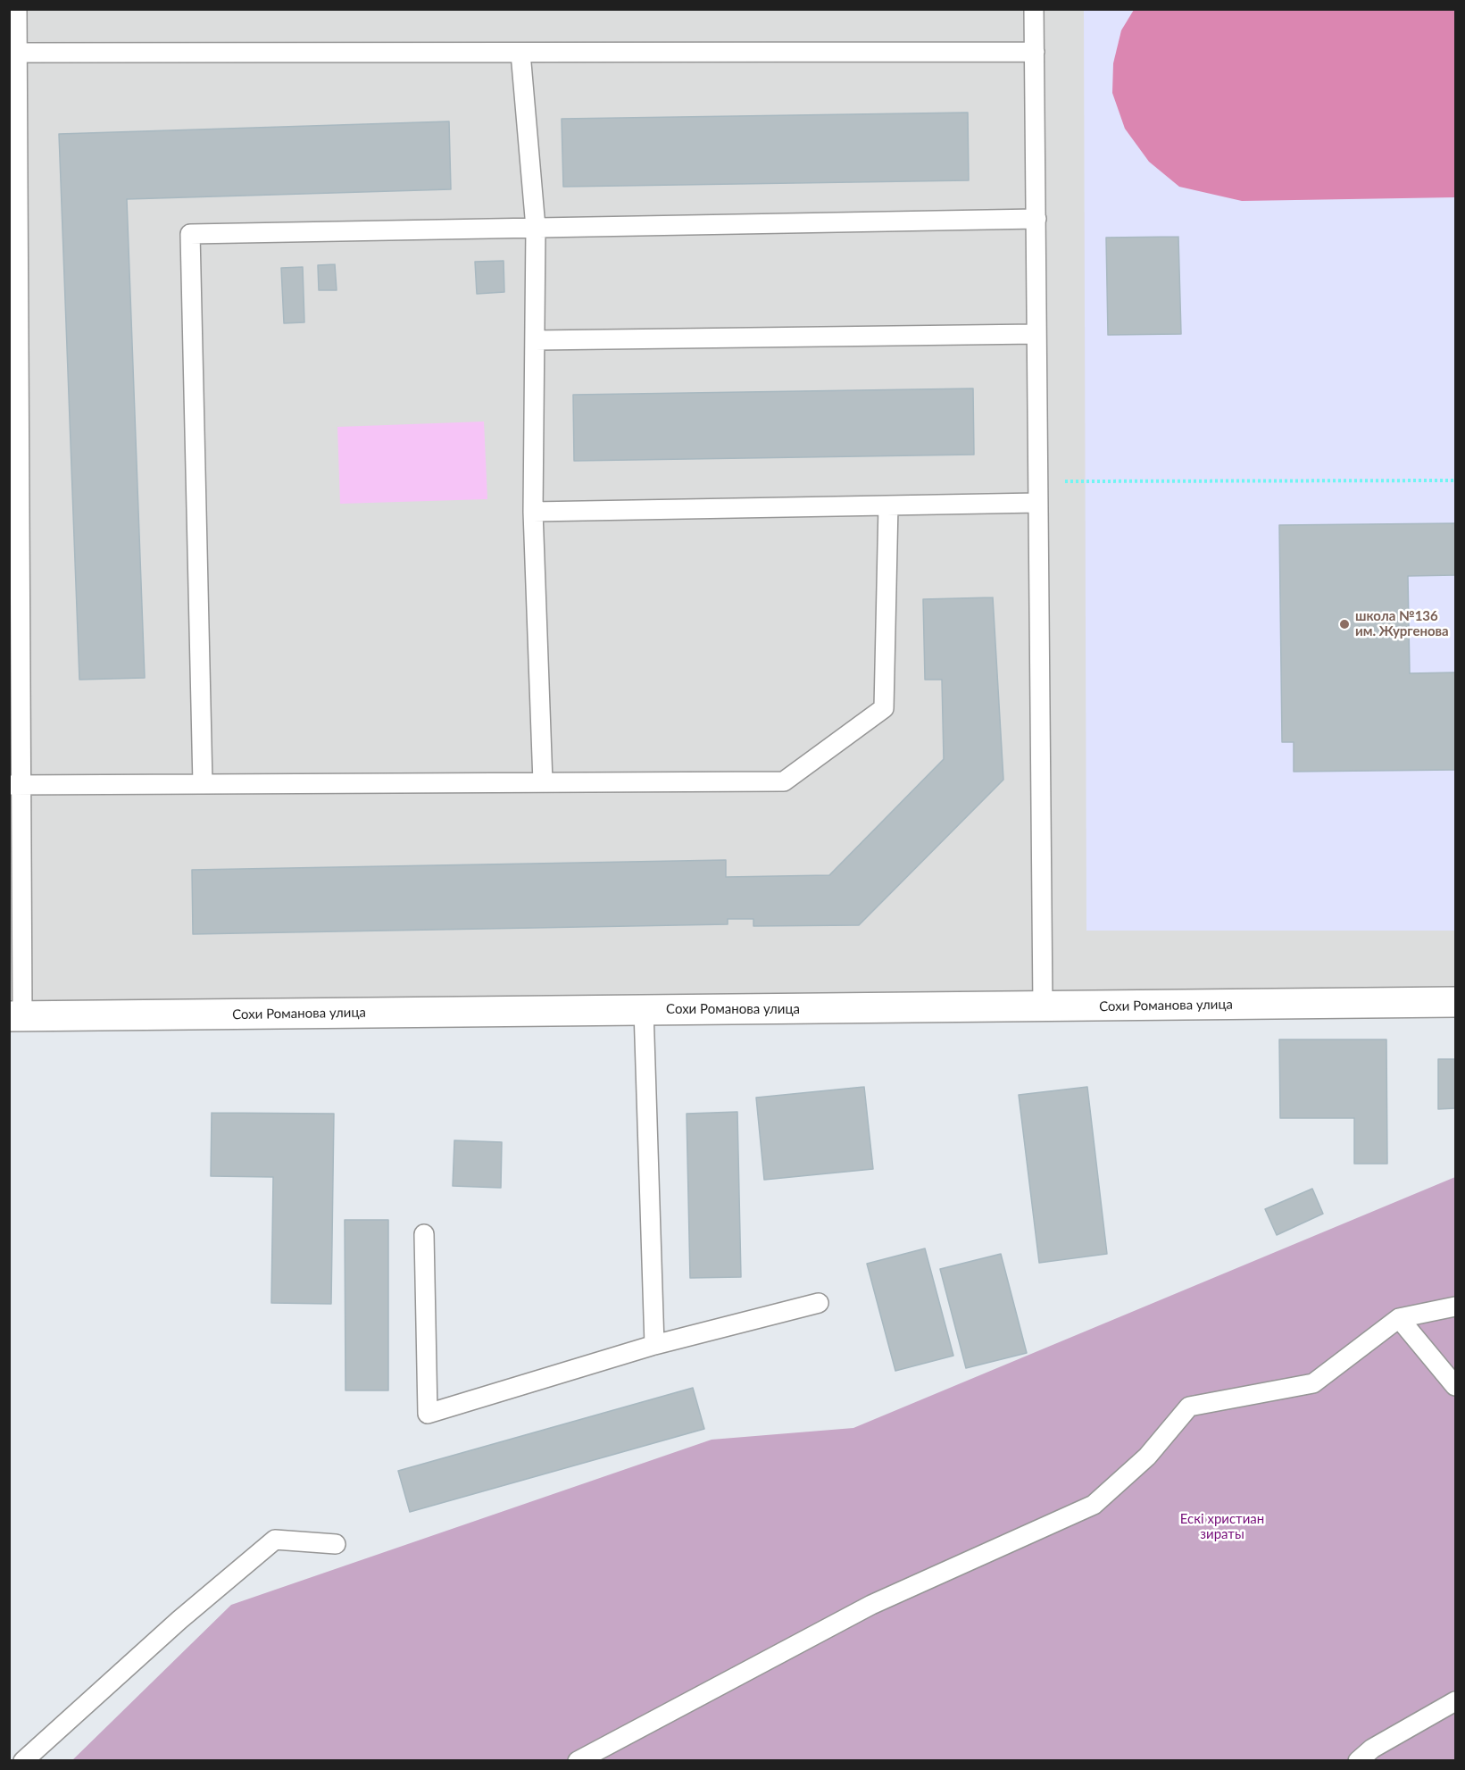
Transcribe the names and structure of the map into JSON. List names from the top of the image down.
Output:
{
  "streets": {
    "street": ["Сохи Романова улица"]
  },
  "parks": ["Ескі христиан зираты"],
  "places": ["школа №136 им. Жургенова"]
}
